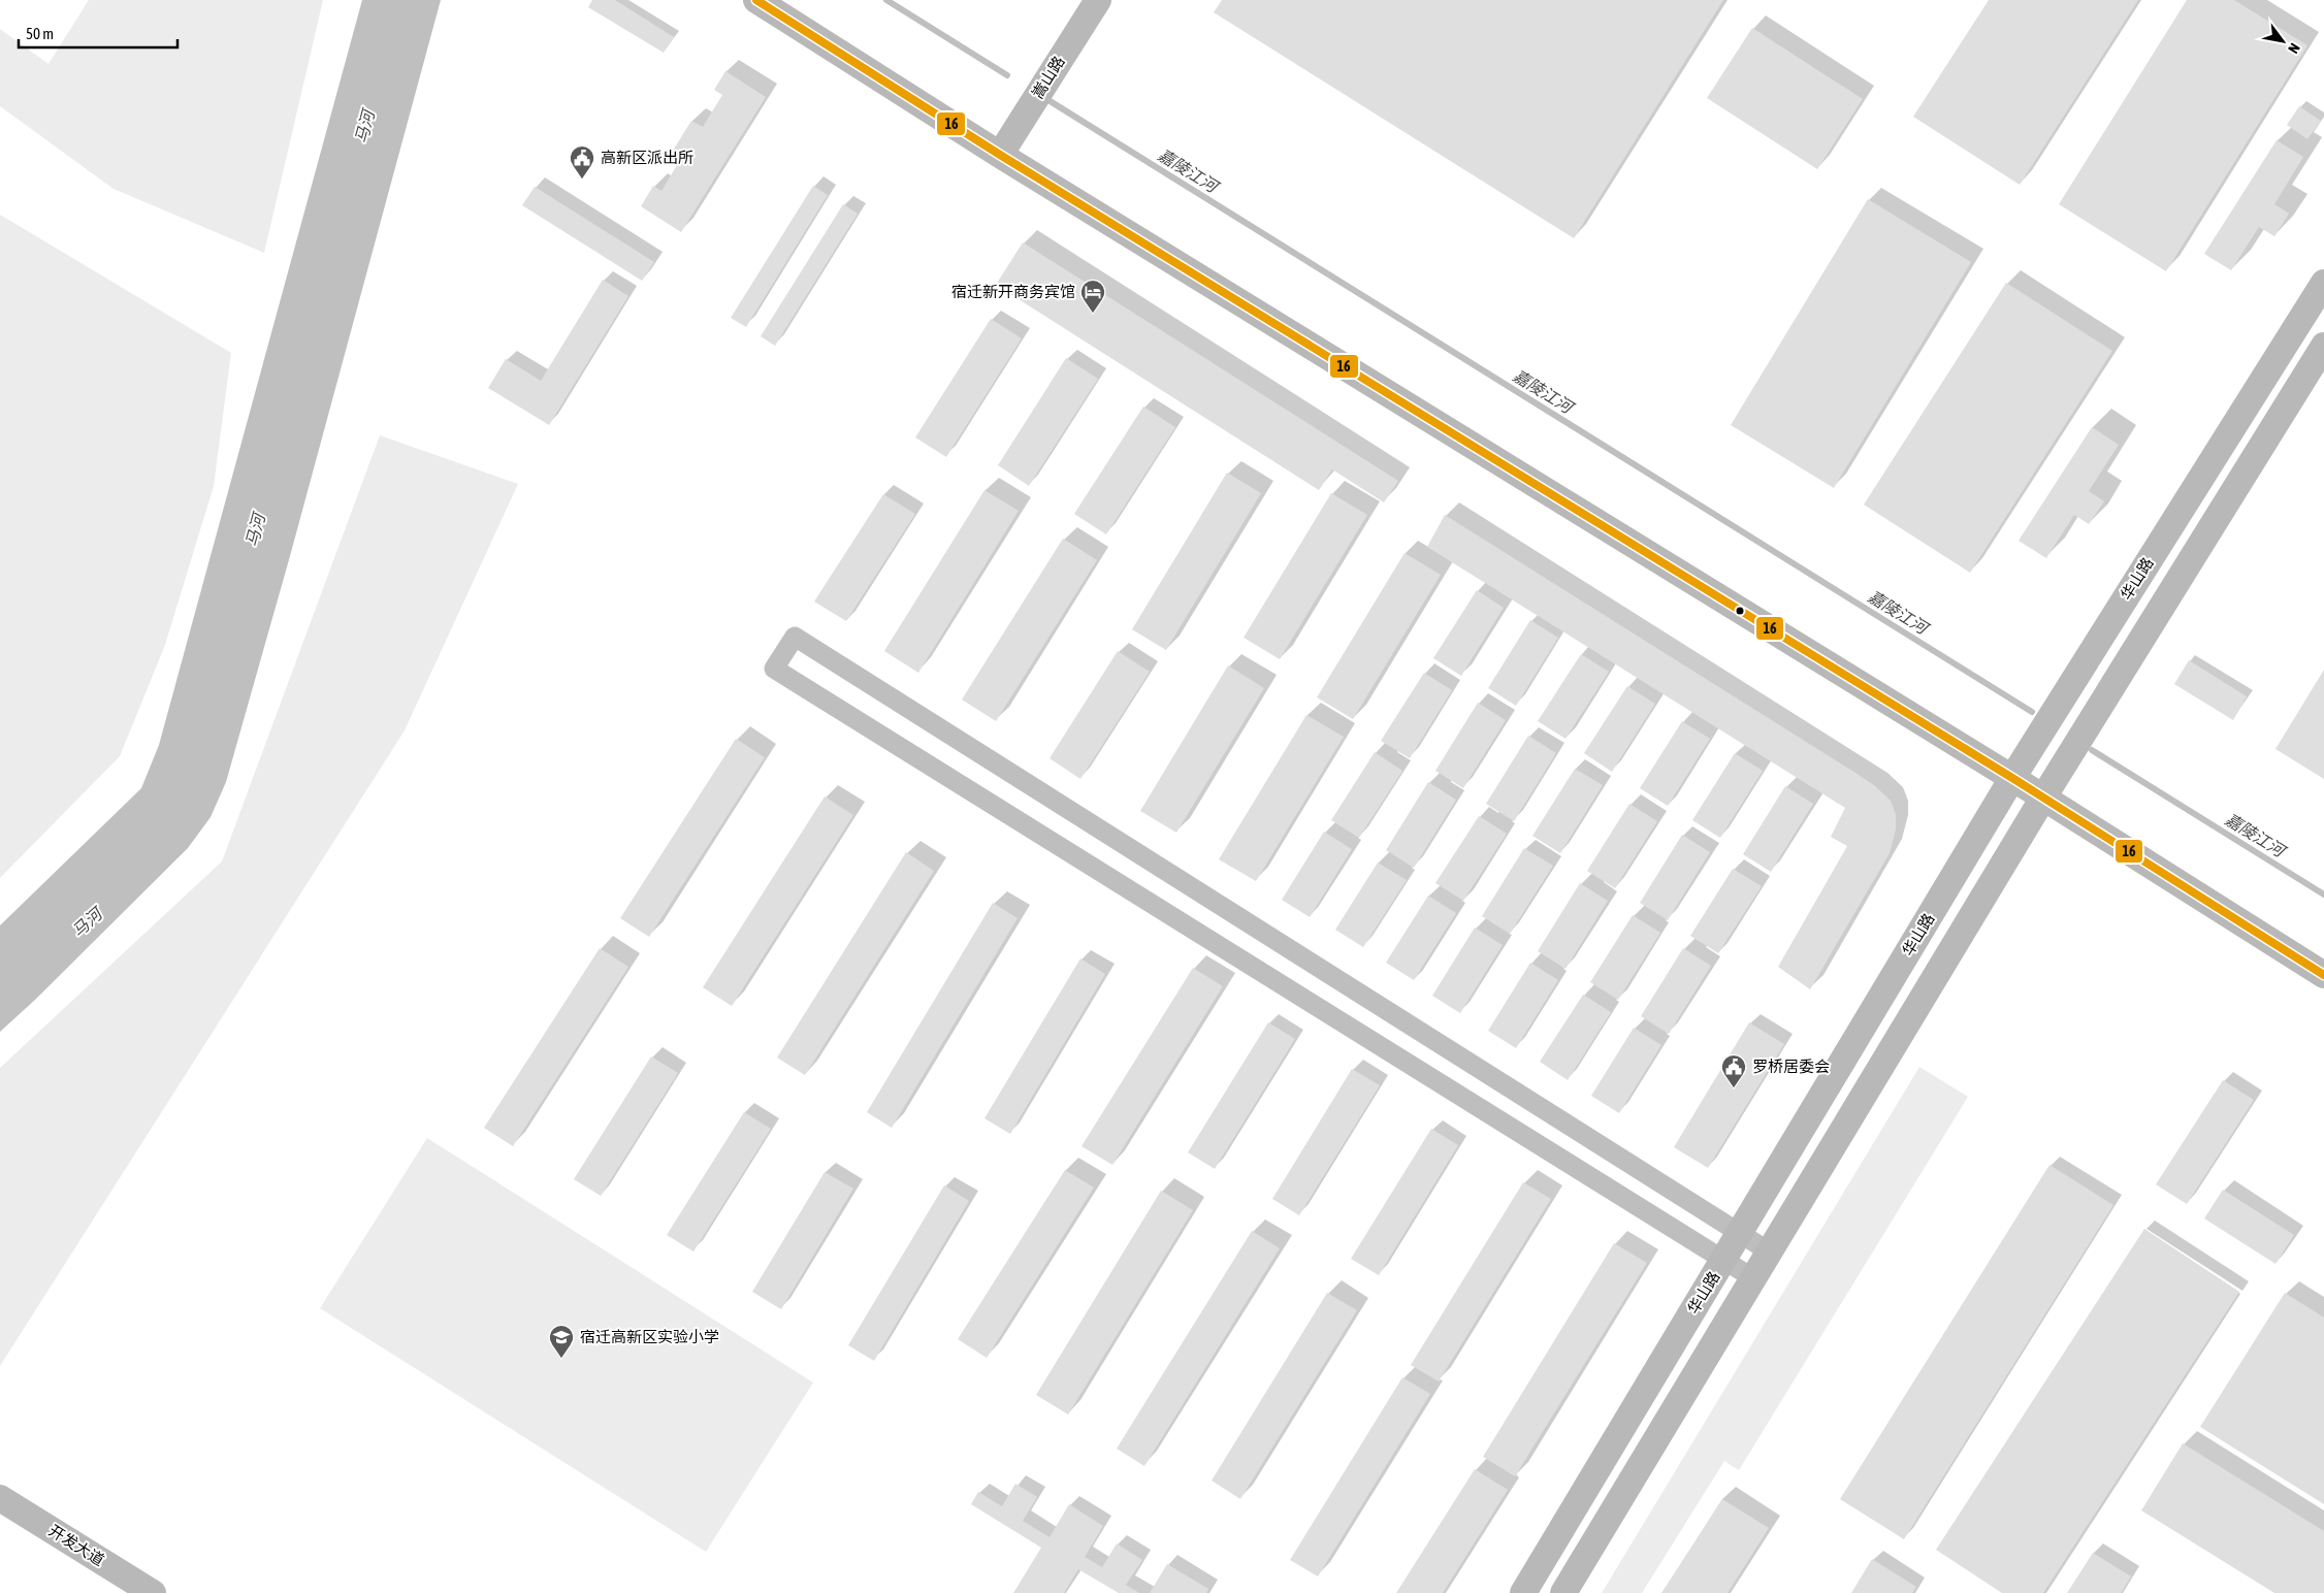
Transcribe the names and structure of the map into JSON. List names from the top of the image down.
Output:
{
  "streets": {
    "street": ["嵩山路", "华山路", "开发大道"]
  },
  "water": ["马河", "嘉陵江河"],
  "places": {
    "public building": ["高新区派出所", "罗桥居委会"],
    "hotel": ["宿迁新开商务宾馆"],
    "school or university": ["宿迁高新区实验小学"]
  },
  "lines": ["transit line 16"],
  "scale_bar": "50 m",
  "north": "bottom right"
}
